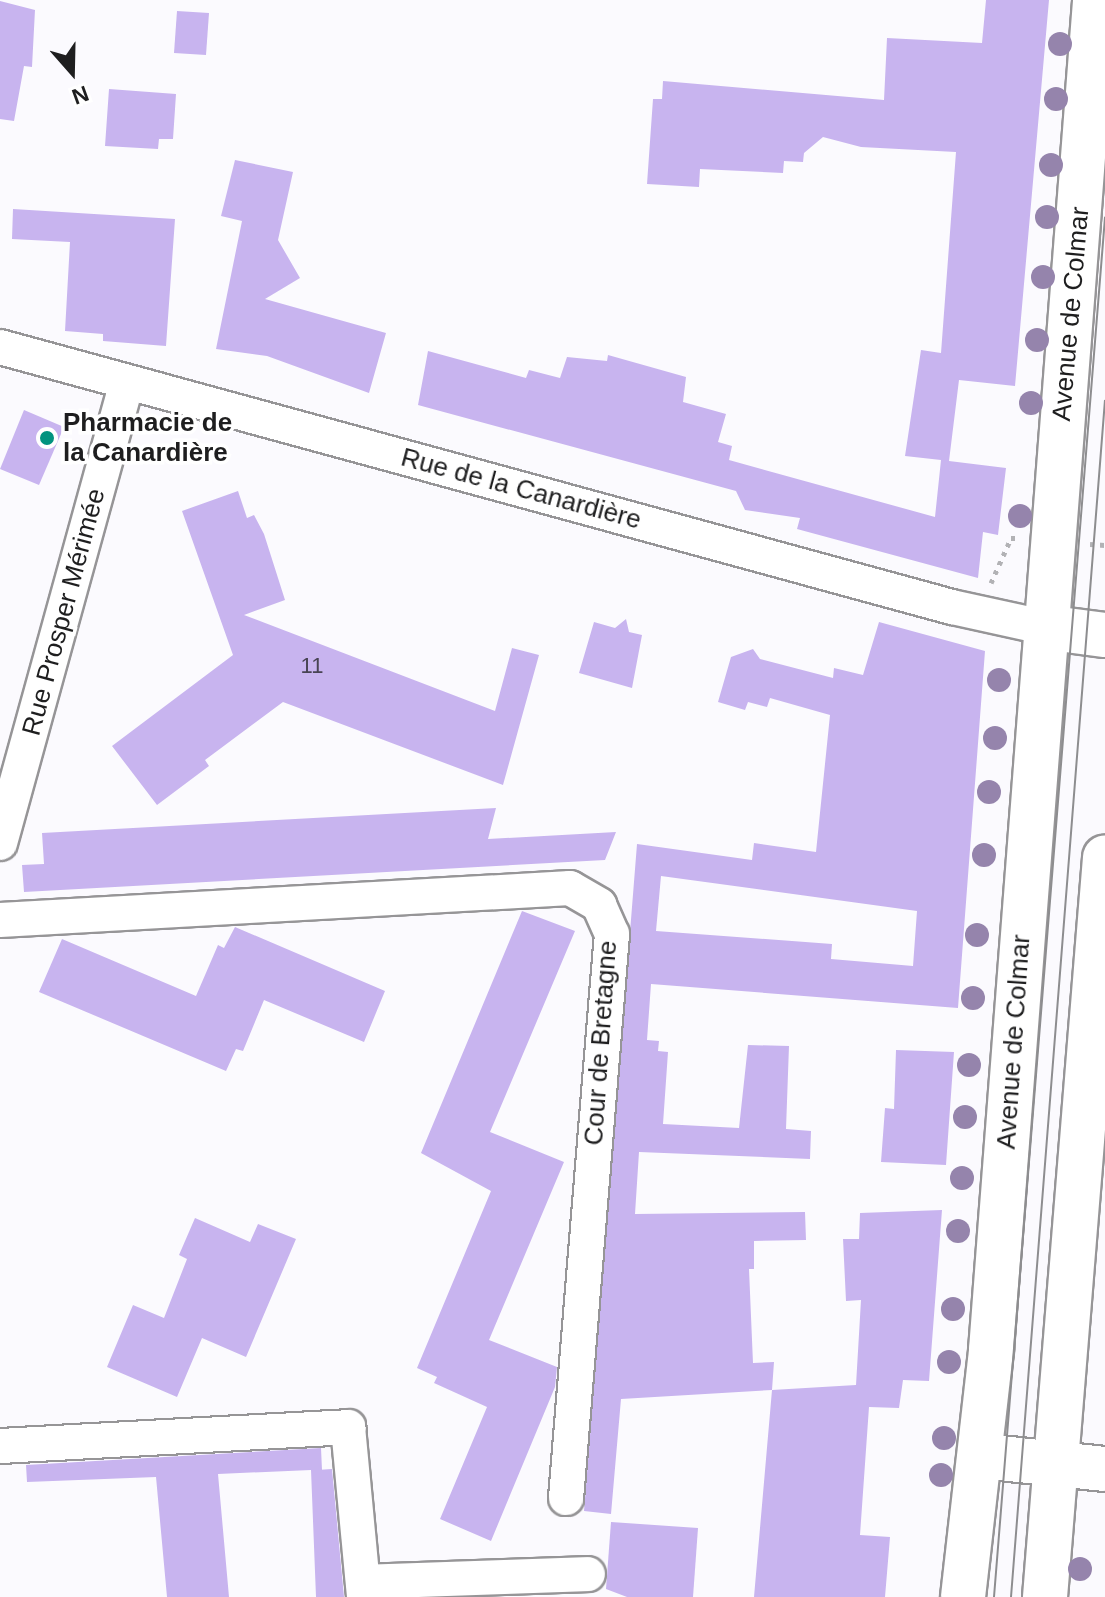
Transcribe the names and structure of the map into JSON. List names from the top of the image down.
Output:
{
  "streets": {
    "main road": ["Avenue de Colmar"],
    "street": ["Rue de la Canardière", "Rue Prosper Mérimée", "Cour de Bretagne"]
  },
  "crossings": [
    ["Avenue de Colmar", "Rue de la Canardière"],
    ["Rue de la Canardière", "Rue Prosper Mérimée"]
  ],
  "places": ["Pharmacie de la Canardière"],
  "house_numbers": ["11"],
  "north": "bottom"
}
